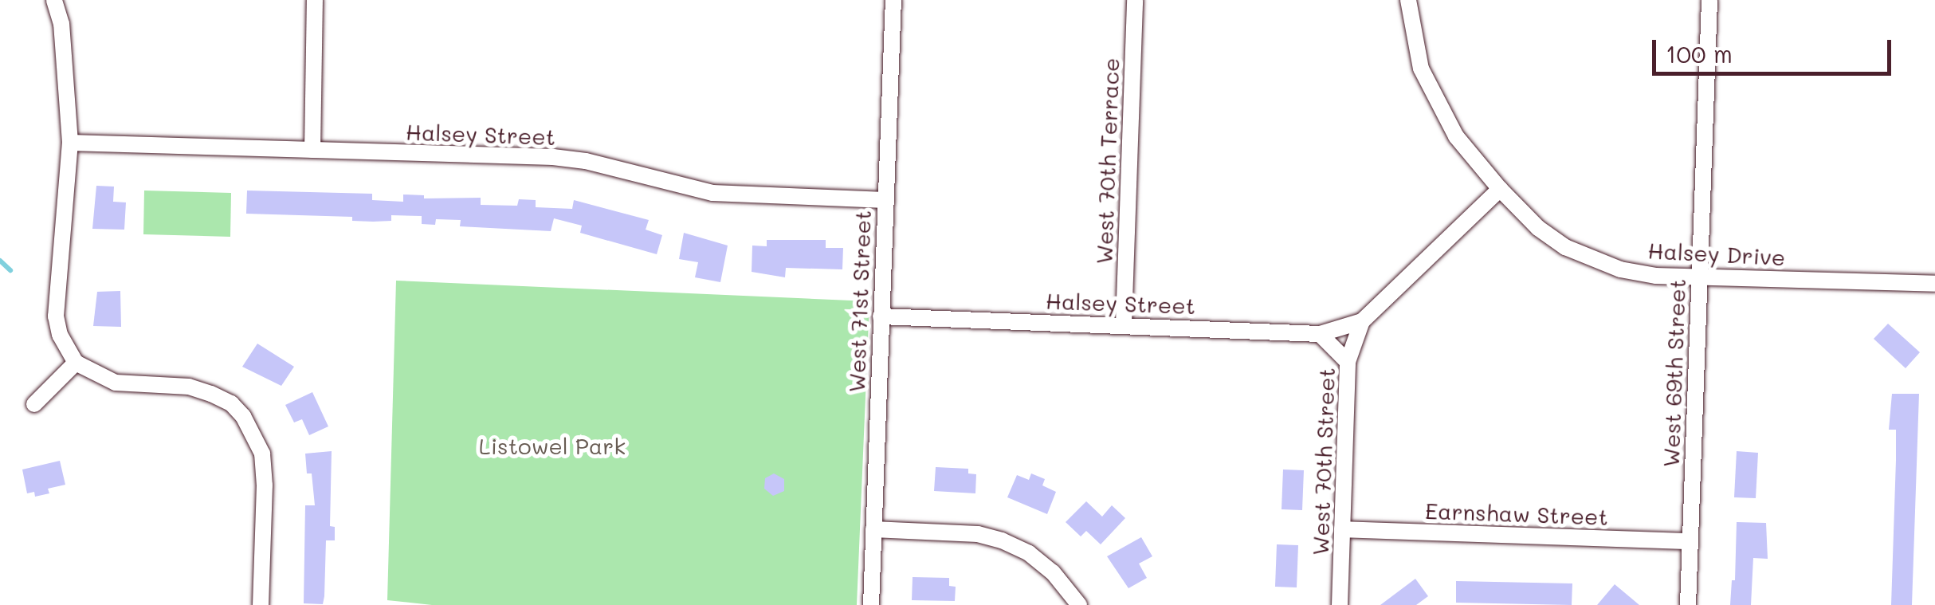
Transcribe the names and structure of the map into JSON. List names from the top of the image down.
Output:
{
  "streets": {
    "street": [
      "Halsey Street",
      "West 70th Terrace",
      "Halsey Drive",
      "West 71st Street",
      "West 69th Street",
      "West 70th Street",
      "Earnshaw Street"
    ]
  },
  "crossings": [
    ["Halsey Street", "West 70th Terrace"],
    ["Halsey Street", "West 71st Street"],
    ["Halsey Street", "West 70th Street"],
    ["Halsey Drive", "West 69th Street"],
    ["Halsey Drive", "West 70th Street"],
    ["West 69th Street", "Earnshaw Street"],
    ["West 70th Street", "Earnshaw Street"]
  ],
  "parks": ["Listowel Park"],
  "scale_bar": "100 m"
}
